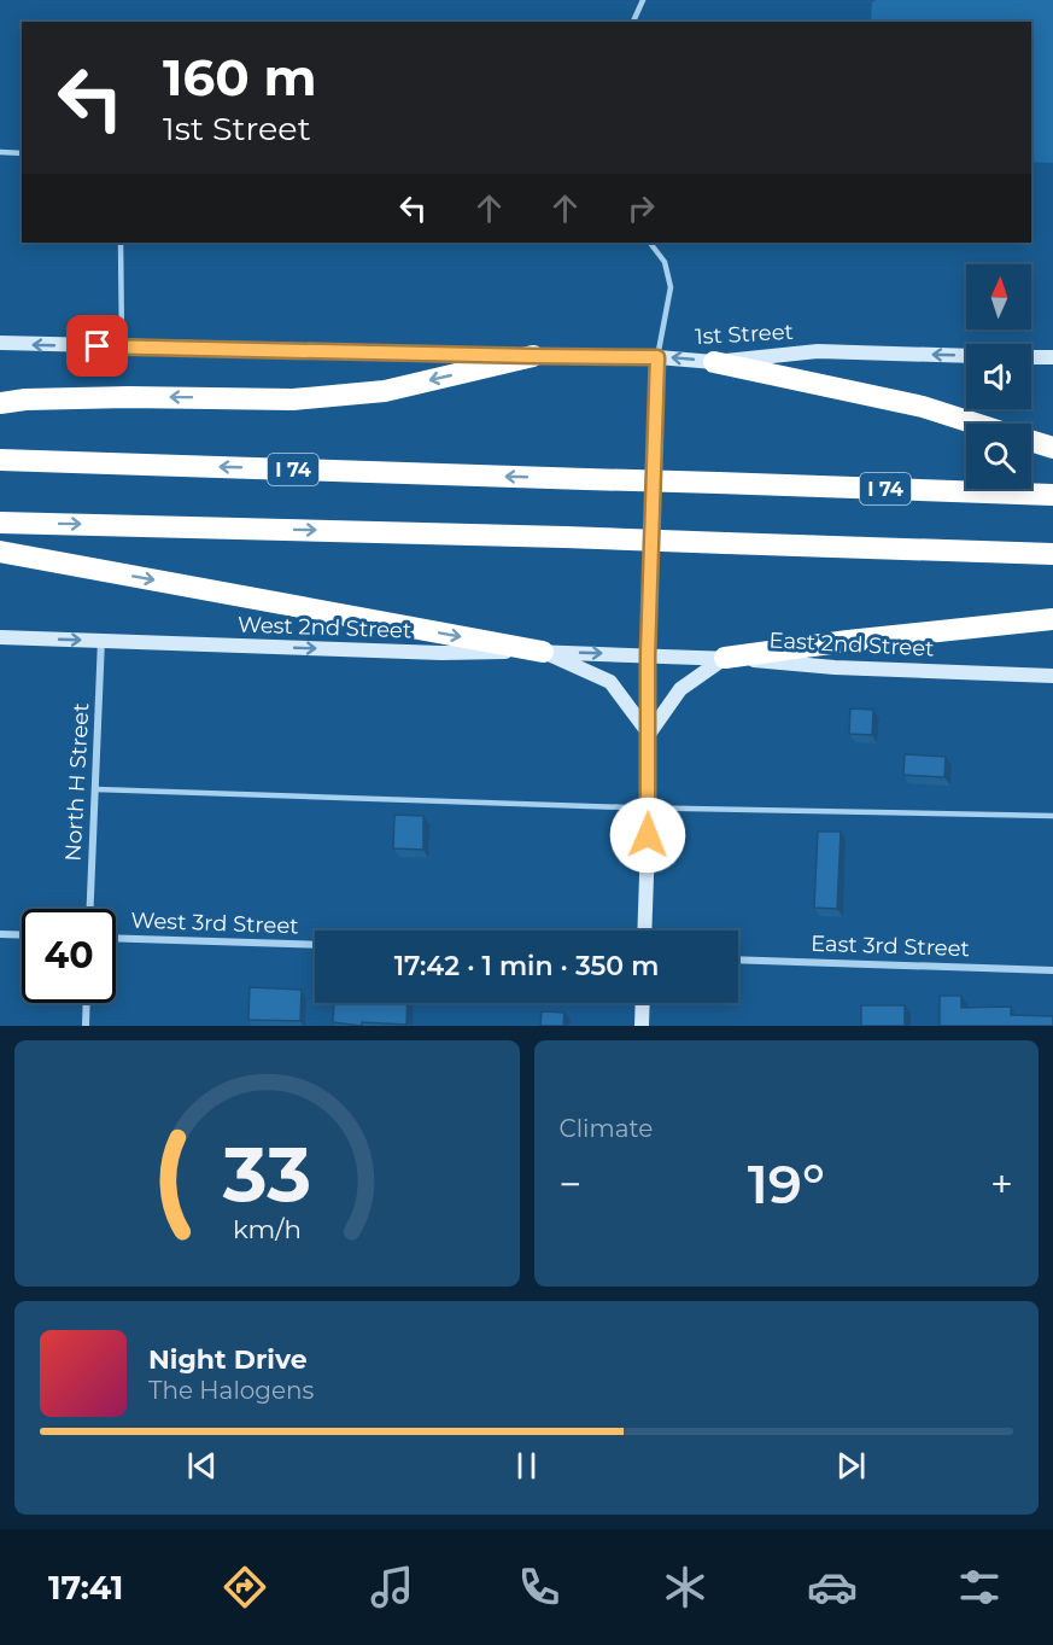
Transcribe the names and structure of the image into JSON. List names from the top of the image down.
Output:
{
  "streets": {
    "highway": ["I 74"],
    "street": [
      "1st Street",
      "West 2nd Street",
      "East 2nd Street",
      "North H Street",
      "West 3rd Street",
      "East 3rd Street"
    ]
  },
  "crossings": [
    ["West 2nd Street", "East 2nd Street"],
    ["West 2nd Street", "North H Street"]
  ],
  "one_way": ["1st Street", "West 2nd Street"],
  "north": "top",
  "page": {
    "turn": ["160 m", "1st Street"],
    "limit": "40",
    "trip": "17:42 · 1 min · 350 m",
    "tile": "Climate",
    "heat": ["−", "19°", "+"],
    "song": ["Night Drive", "The Halogens"],
    "tabs": "17:41",
    "gauge": ["33", "km/h"]
  }
}
